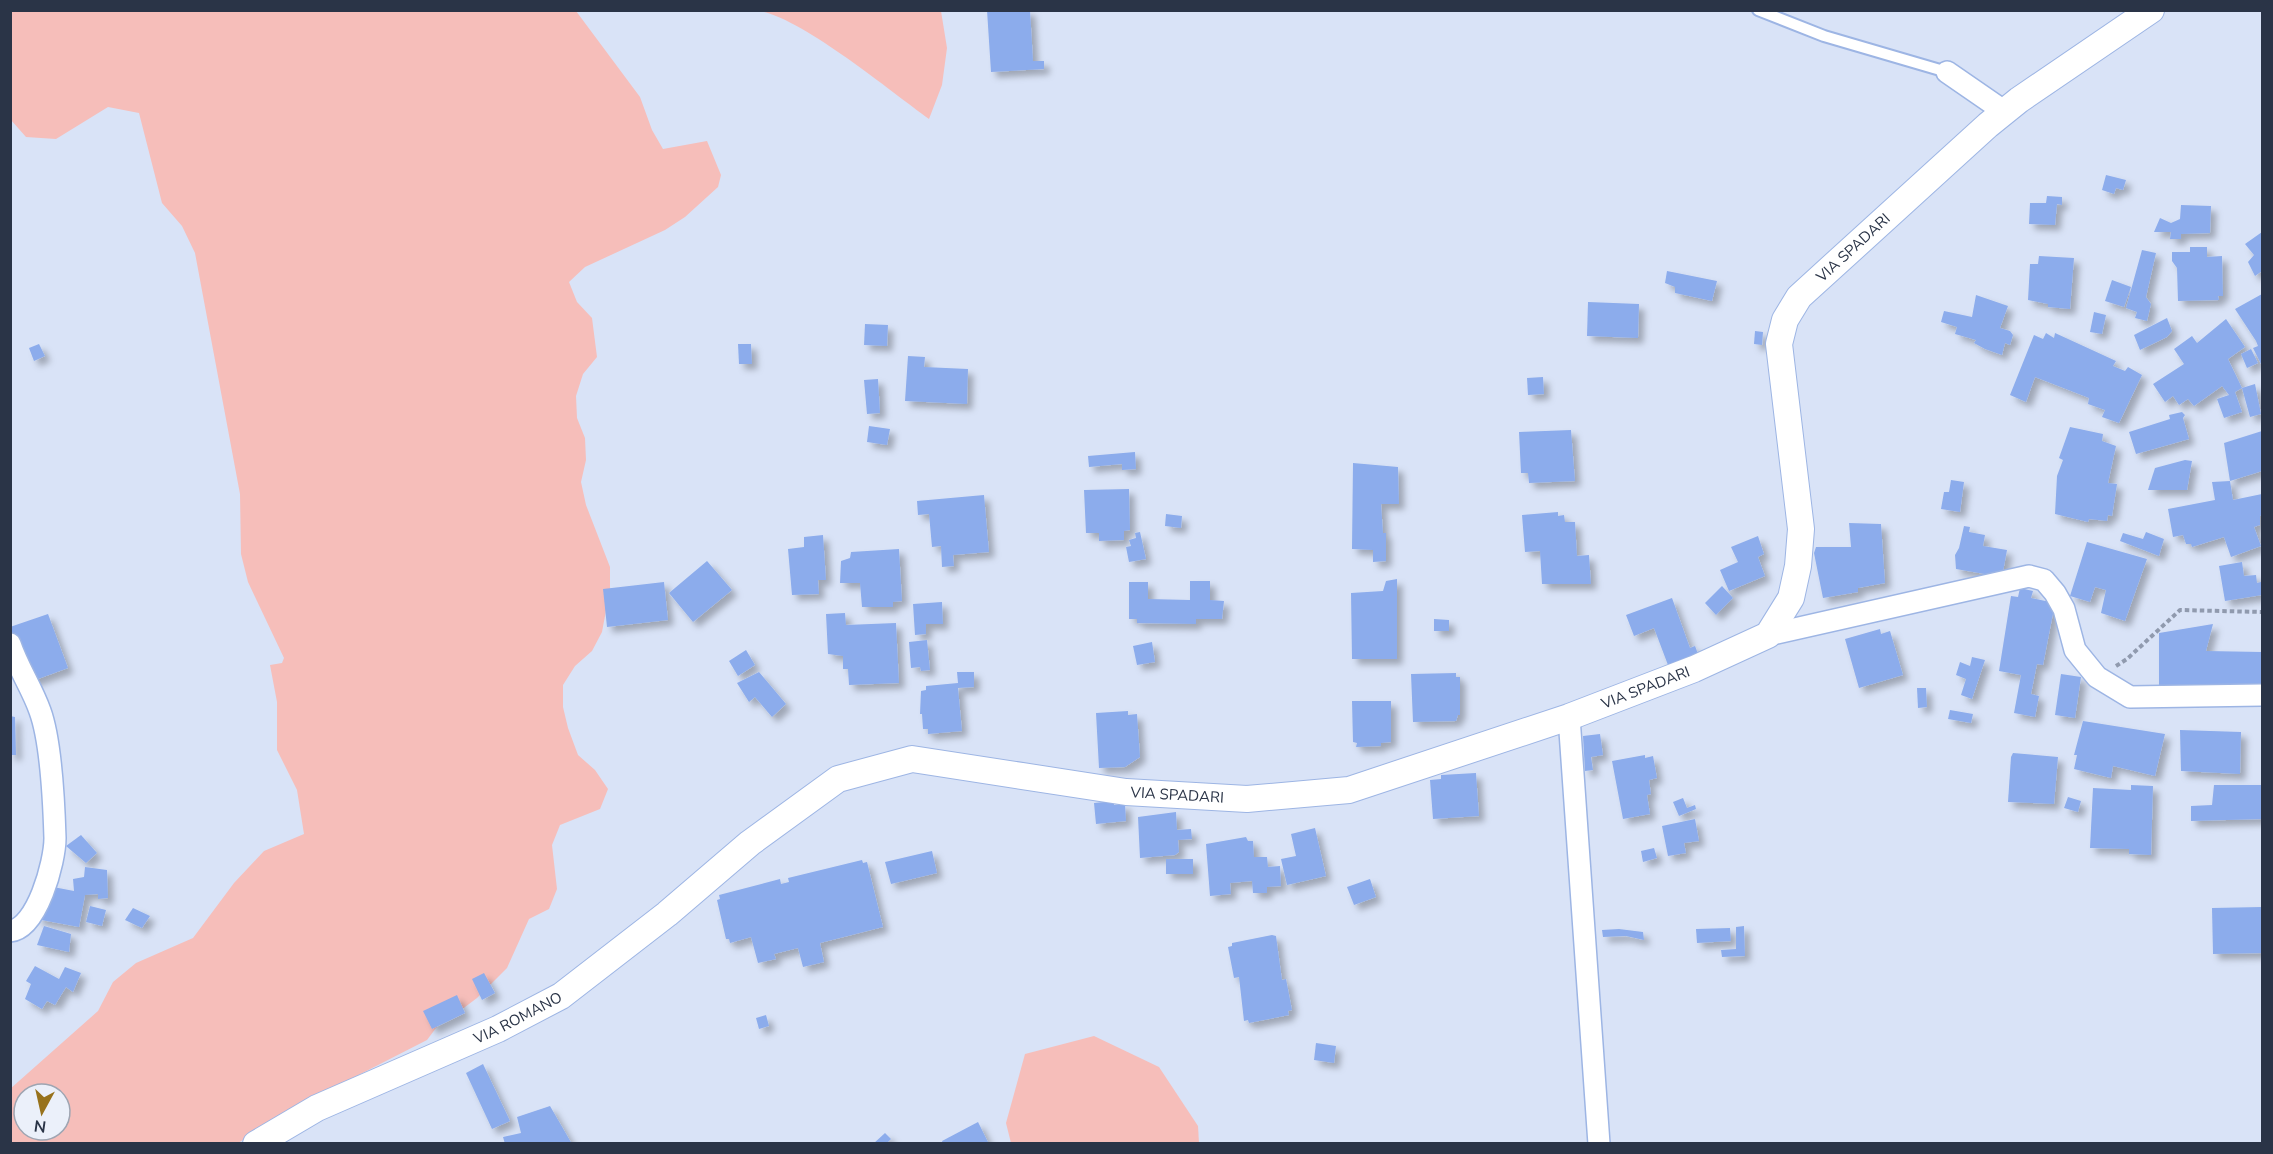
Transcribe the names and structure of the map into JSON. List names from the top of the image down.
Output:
{
  "streets": {
    "street": ["VIA SPADARI", "VIA ROMANO"]
  },
  "crossings": [
    ["VIA SPADARI", "VIA ROMANO"]
  ],
  "north": "bottom"
}
